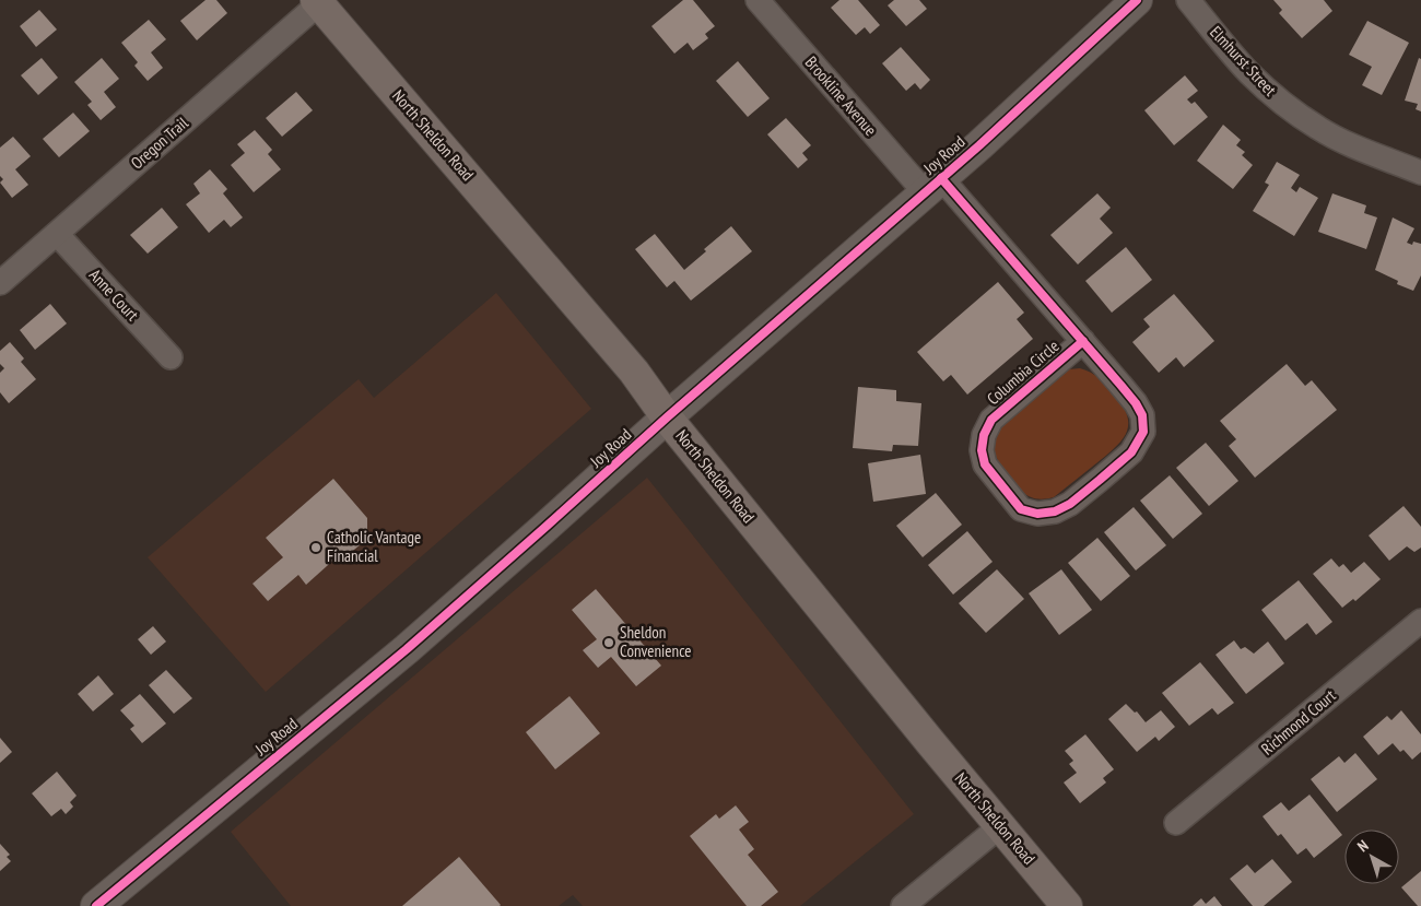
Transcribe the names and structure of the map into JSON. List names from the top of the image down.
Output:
{
  "streets": {
    "main road": ["North Sheldon Road"],
    "street": [
      "Elmhurst Street",
      "Brookline Avenue",
      "Oregon Trail",
      "Joy Road",
      "Anne Court",
      "Columbia Circle",
      "Richmond Court"
    ]
  },
  "crossings": [
    ["Brookline Avenue", "Joy Road"],
    ["Brookline Avenue", "Columbia Circle"],
    ["North Sheldon Road", "Oregon Trail"],
    ["North Sheldon Road", "Joy Road"],
    ["Oregon Trail", "Anne Court"],
    ["Joy Road", "Columbia Circle"]
  ],
  "places": ["Catholic Vantage Financial", "Sheldon Convenience"],
  "north": "top left"
}
